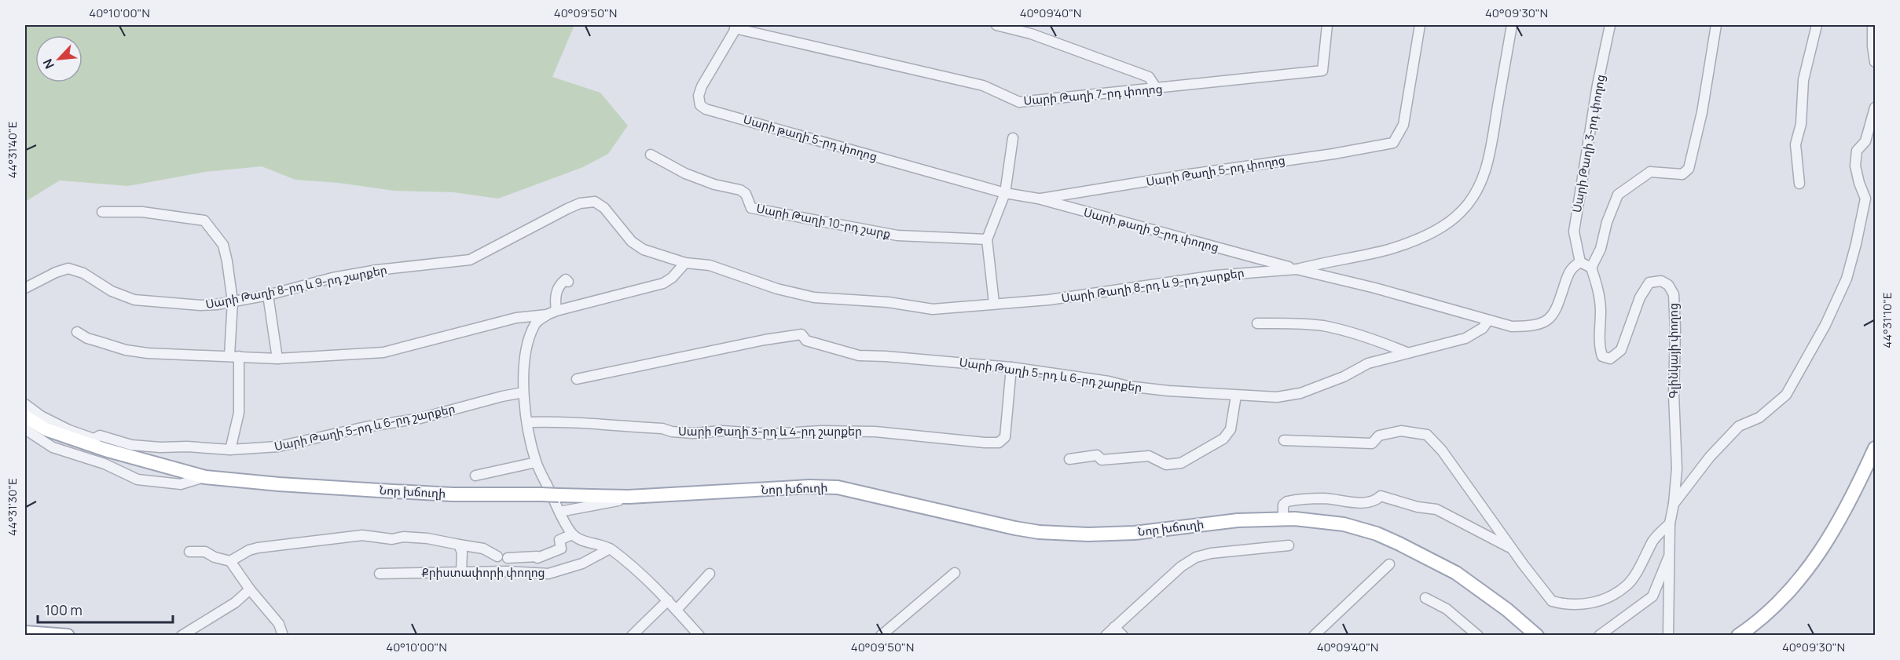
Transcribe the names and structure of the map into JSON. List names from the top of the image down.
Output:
{
  "streets": {
    "main road": ["Նոր խճուղի"],
    "street": [
      "Սարի Թաղի 7-րդ փողոց",
      "Սարի թաղի 5-րդ փողոց",
      "Սարի Թաղի 3-րդ փողոց",
      "Սարի Թաղի 5-րդ փողոց",
      "Սարի Թաղի 10-րդ շարք",
      "Սարի թաղի 9-րդ փողոց",
      "Սարի Թաղի 8-րդ և 9-րդ շարքեր",
      "Գլինկայի փողոց",
      "Սարի Թաղի 5-րդ և 6-րդ շարքեր",
      "Սարի Թաղի 3-րդ և 4-րդ շարքեր",
      "Քրիստափորի փողոց"
    ]
  },
  "crossings": [
    ["Սարի Թաղի 7-րդ փողոց", "Սարի թաղի 5-րդ փողոց"],
    ["Սարի թաղի 5-րդ փողոց", "Սարի թաղի 9-րդ փողոց"],
    ["Սարի Թաղի 3-րդ փողոց", "Սարի Թաղի 8-րդ և 9-րդ շարքեր"],
    ["Սարի Թաղի 5-րդ փողոց", "Սարի թաղի 9-րդ փողոց"],
    ["Սարի թաղի 9-րդ փողոց", "Սարի Թաղի 8-րդ և 9-րդ շարքեր"],
    ["Սարի Թաղի 8-րդ և 9-րդ շարքեր", "Սարի Թաղի 5-րդ և 6-րդ շարքեր"],
    ["Սարի Թաղի 5-րդ և 6-րդ շարքեր", "Սարի Թաղի 3-րդ և 4-րդ շարքեր"],
    ["Սարի Թաղի 5-րդ և 6-րդ շարքեր", "Նոր խճուղի"]
  ],
  "scale_bar": "100 m",
  "north": "bottom left",
  "coordinates": [
    "40°10'00\"N",
    "40°09'50\"N",
    "40°09'40\"N",
    "40°09'30\"N",
    "44°31'40\"E",
    "44°31'10\"E",
    "44°31'30\"E"
  ]
}
